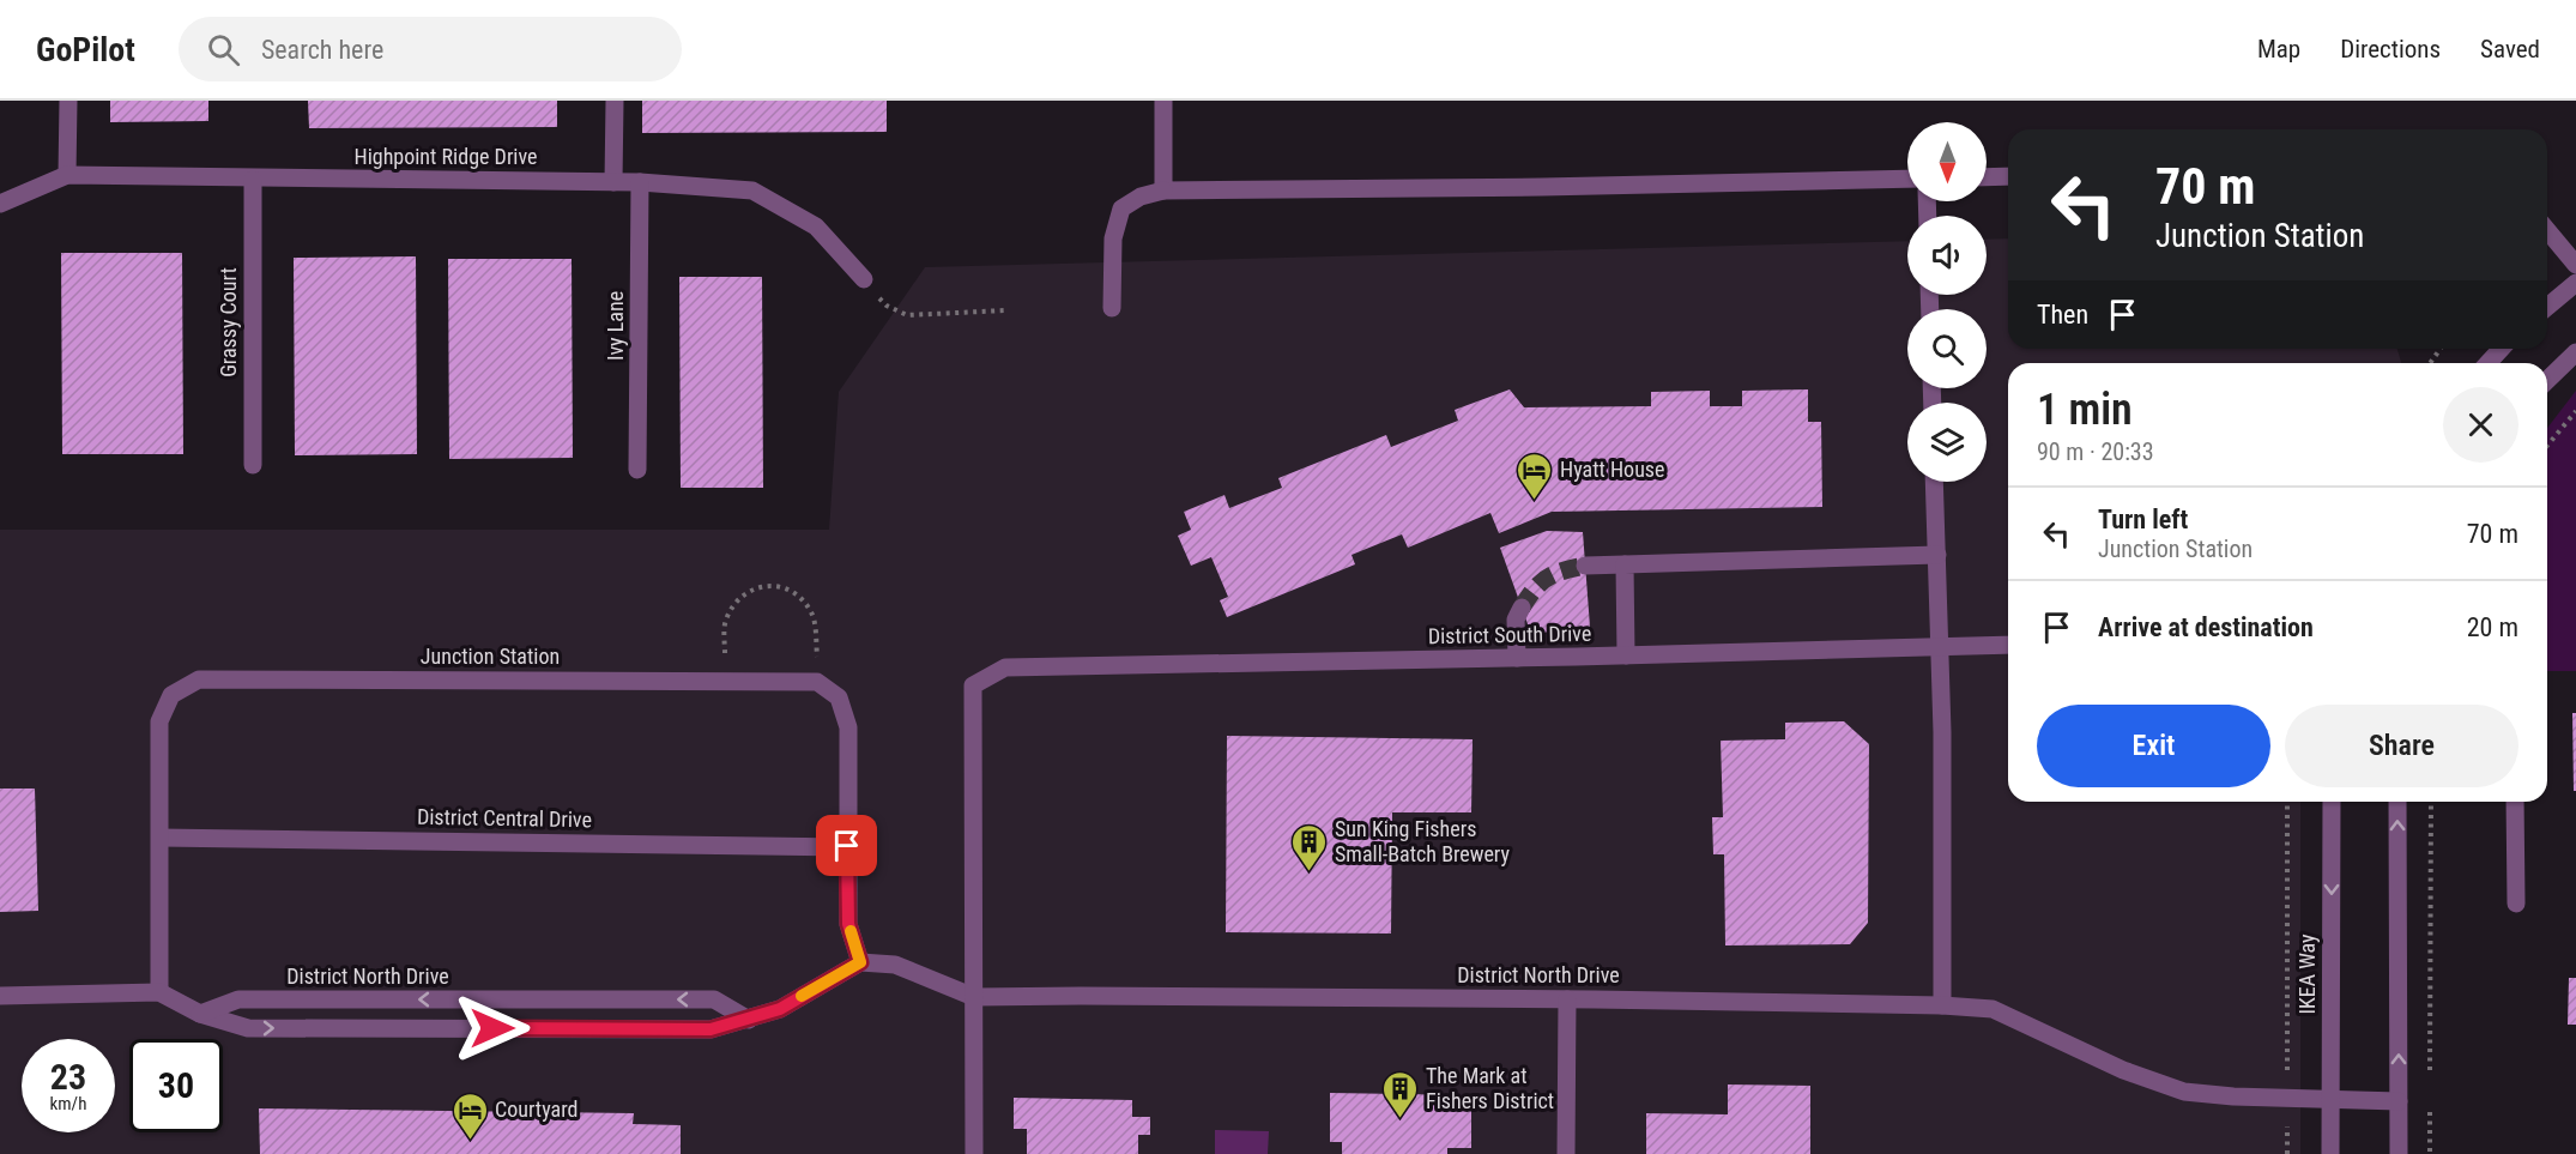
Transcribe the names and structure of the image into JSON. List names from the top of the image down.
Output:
{
  "streets": {
    "street": [
      "Highpoint Ridge Drive",
      "Grassy Court",
      "Ivy Lane",
      "District South Drive",
      "Junction Station",
      "District Central Drive",
      "IKEA Way",
      "District North Drive"
    ]
  },
  "crossings": [
    ["Highpoint Ridge Drive", "Grassy Court"],
    ["Highpoint Ridge Drive", "Ivy Lane"],
    ["District South Drive", "District North Drive"],
    ["Junction Station", "District Central Drive"],
    ["Junction Station", "District North Drive"],
    ["IKEA Way", "District North Drive"]
  ],
  "places": {
    "hotel": ["Hyatt House", "Courtyard"],
    "building": ["Sun King Fishers Small-Batch Brewery", "The Mark at Fishers District"]
  },
  "north": "bottom",
  "page": {
    "header": "GoPilot",
    "search": "Search here",
    "nav": ["Map", "Directions", "Saved"],
    "turn": ["70 m", "Junction Station"],
    "then": "Then",
    "heading": ["1 min", "90 m · 20:33"],
    "list": [
      {
        "name": "Turn left",
        "note": "Junction Station",
        "value": "70 m"
      },
      {
        "name": "Arrive at destination",
        "value": "20 m"
      }
    ],
    "buttons": ["Exit", "Share"],
    "speed": "23 km/h",
    "limit": "30"
  }
}
